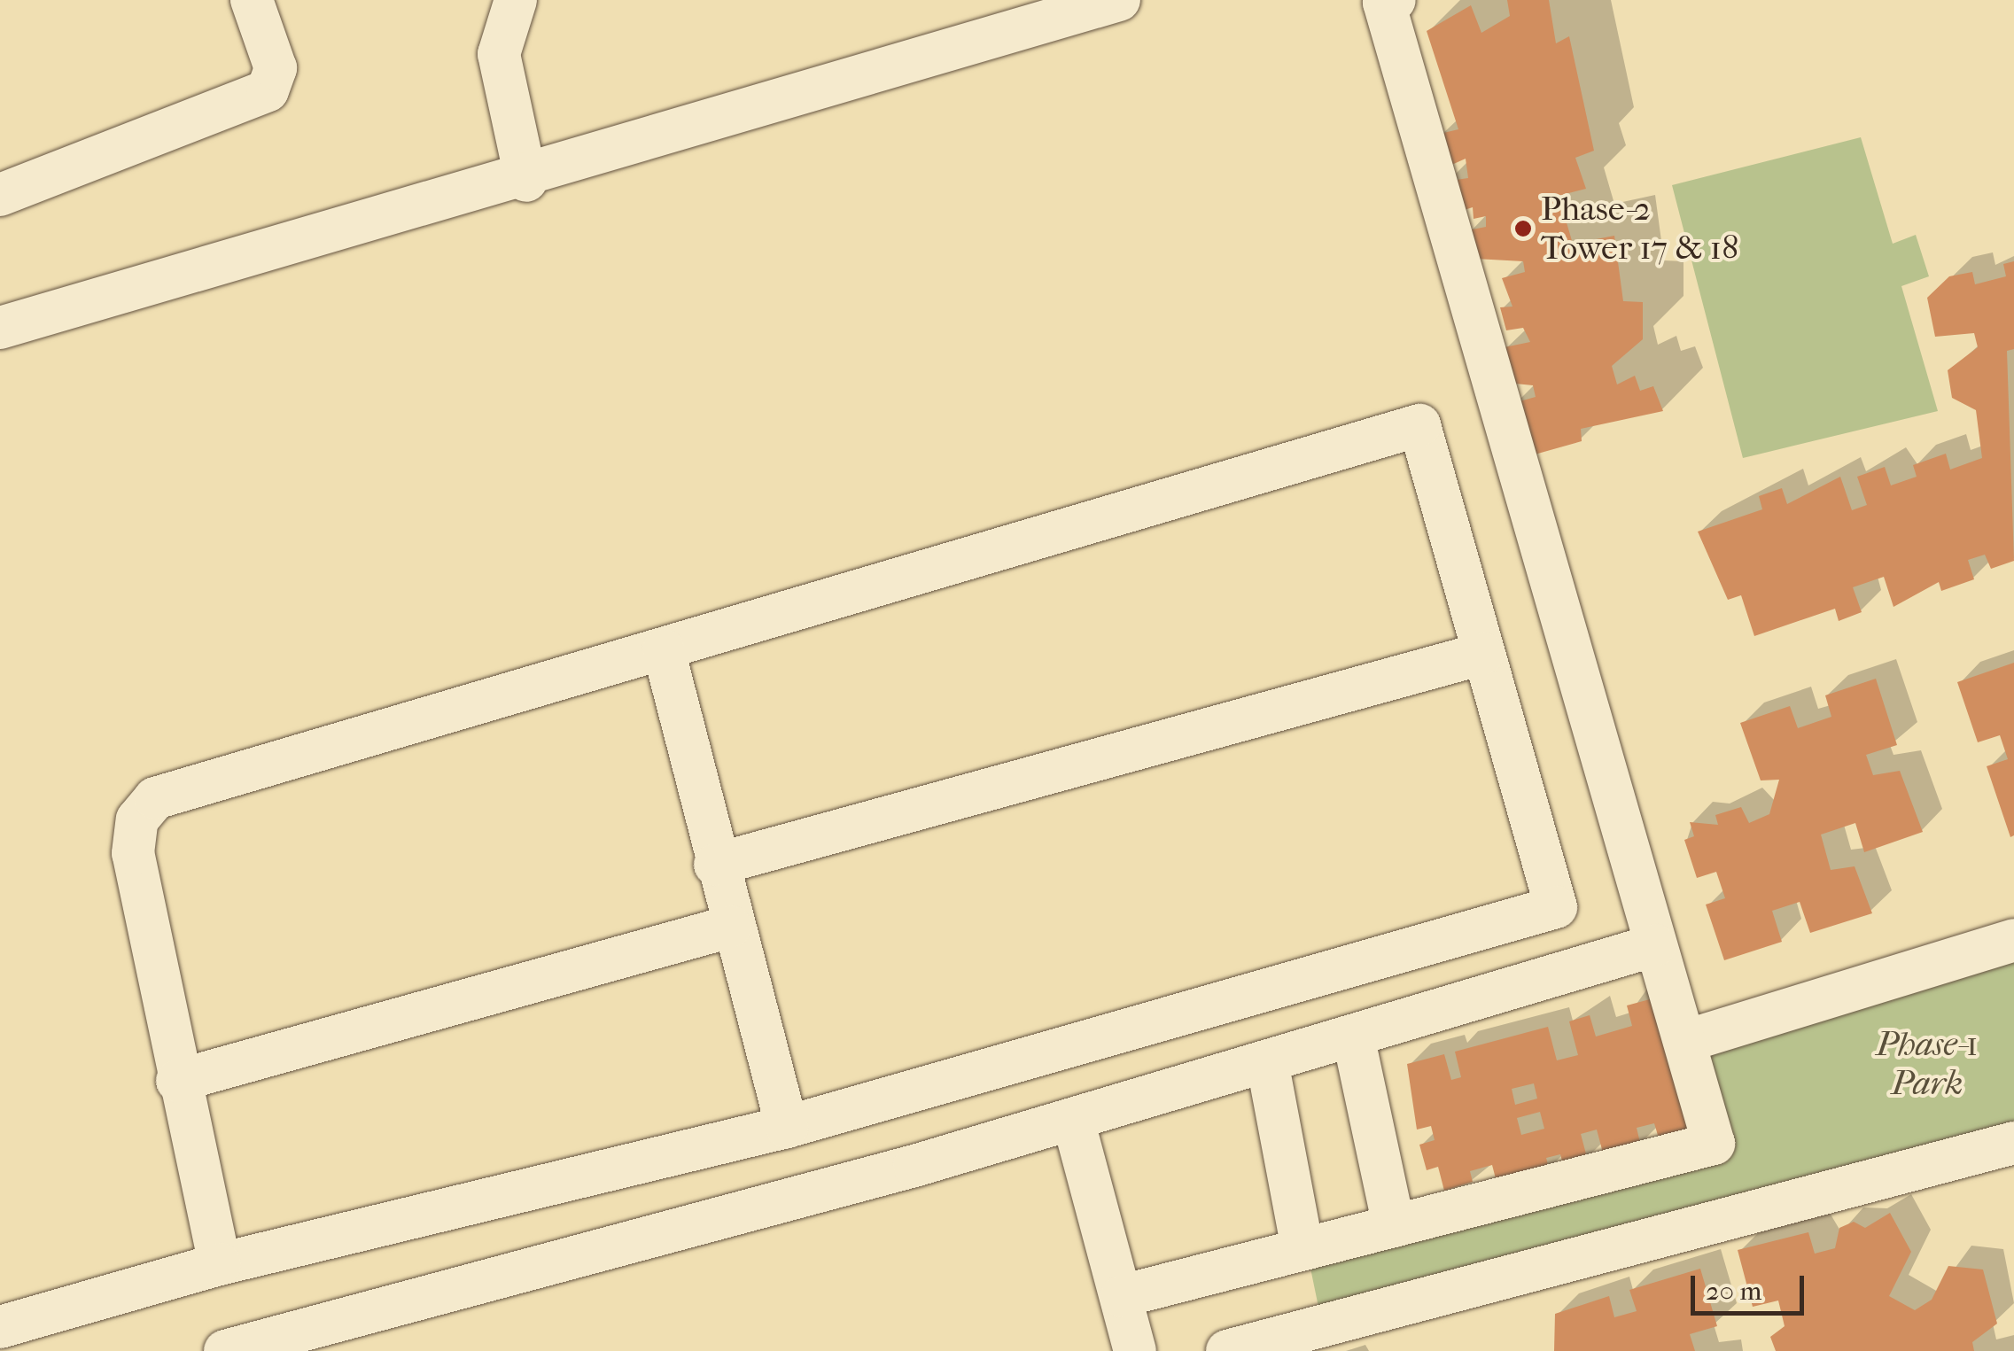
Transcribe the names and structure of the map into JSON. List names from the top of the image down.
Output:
{
  "parks": ["Phase-1 Park"],
  "places": ["Phase-2 Tower 17 & 18"],
  "scale_bar": "20 m"
}
